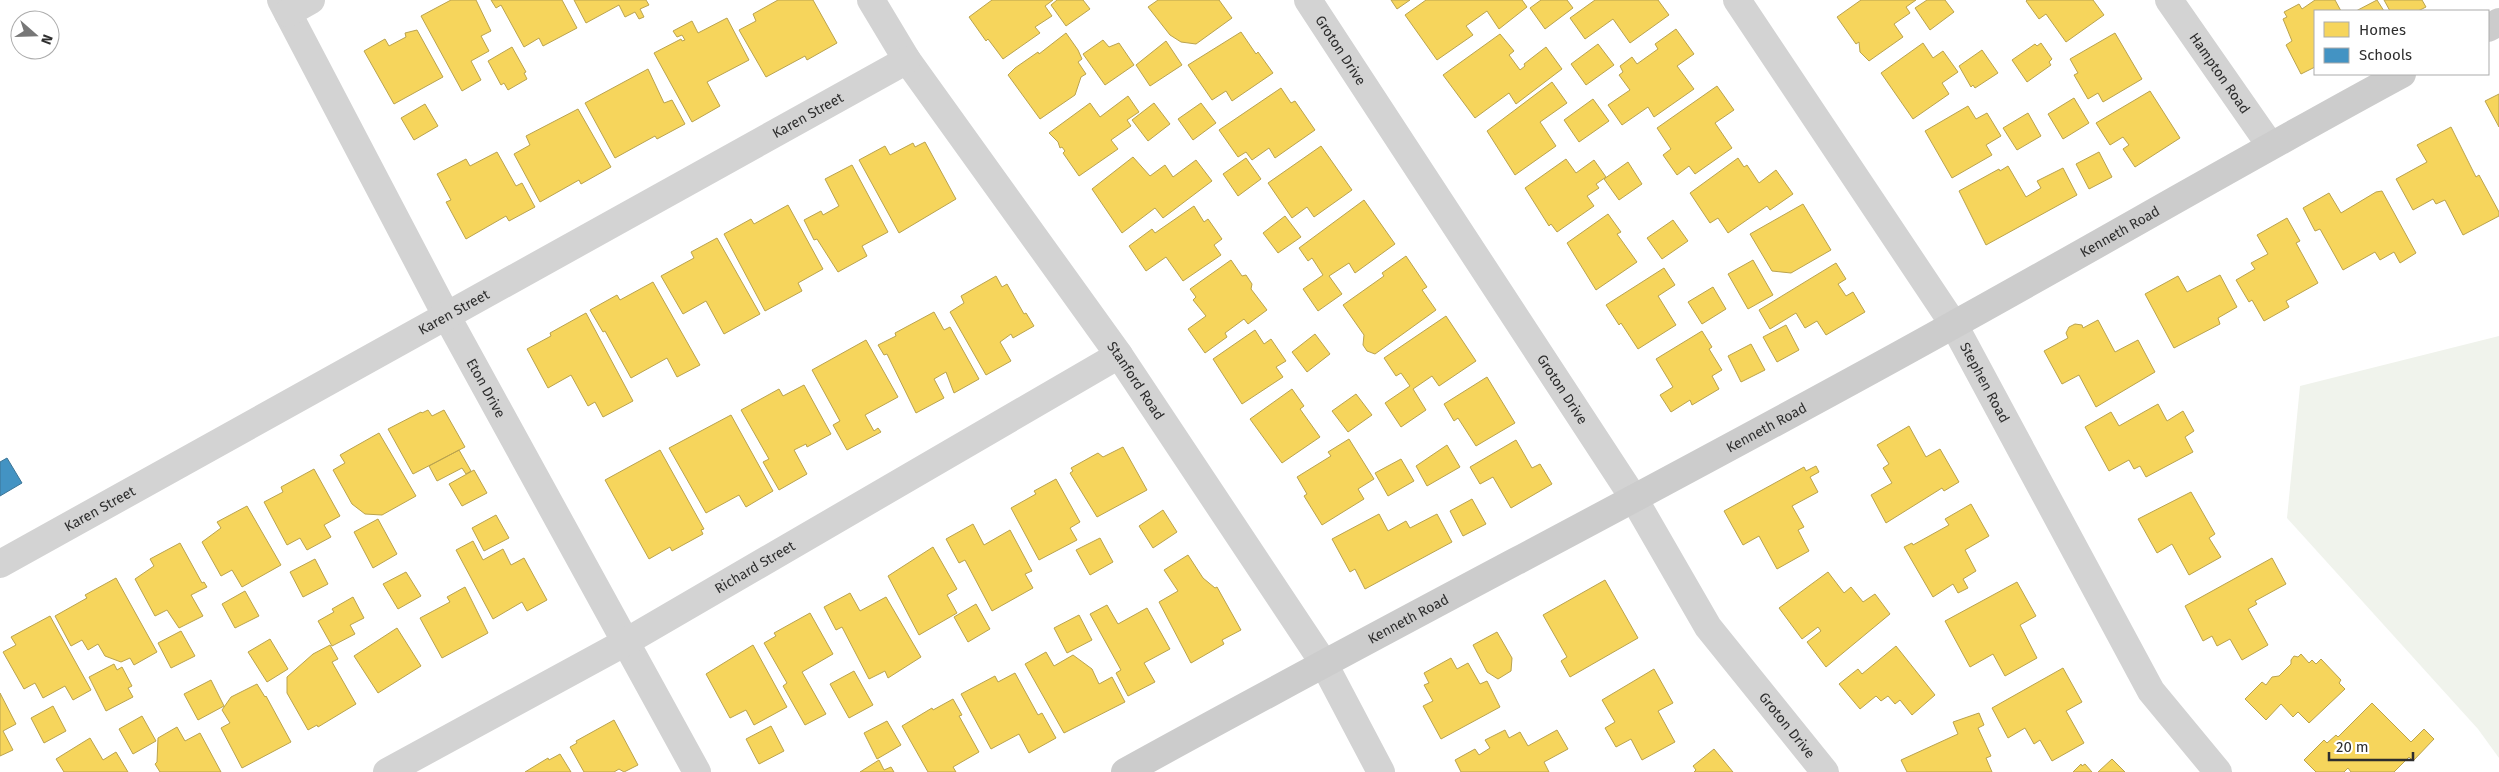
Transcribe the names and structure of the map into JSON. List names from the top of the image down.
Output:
{
  "streets": {
    "street": [
      "Groton Drive",
      "Hampton Road",
      "Karen Street",
      "Kenneth Road",
      "Stanford Road",
      "Stephen Road",
      "Eton Drive",
      "Richard Street"
    ]
  },
  "crossings": [
    ["Groton Drive", "Kenneth Road"],
    ["Hampton Road", "Kenneth Road"],
    ["Karen Street", "Stanford Road"],
    ["Karen Street", "Eton Drive"],
    ["Kenneth Road", "Stanford Road"],
    ["Kenneth Road", "Stephen Road"],
    ["Stanford Road", "Richard Street"],
    ["Eton Drive", "Richard Street"]
  ],
  "legend": ["Homes", "Schools"],
  "scale_bar": "20 m",
  "north": "right"
}
